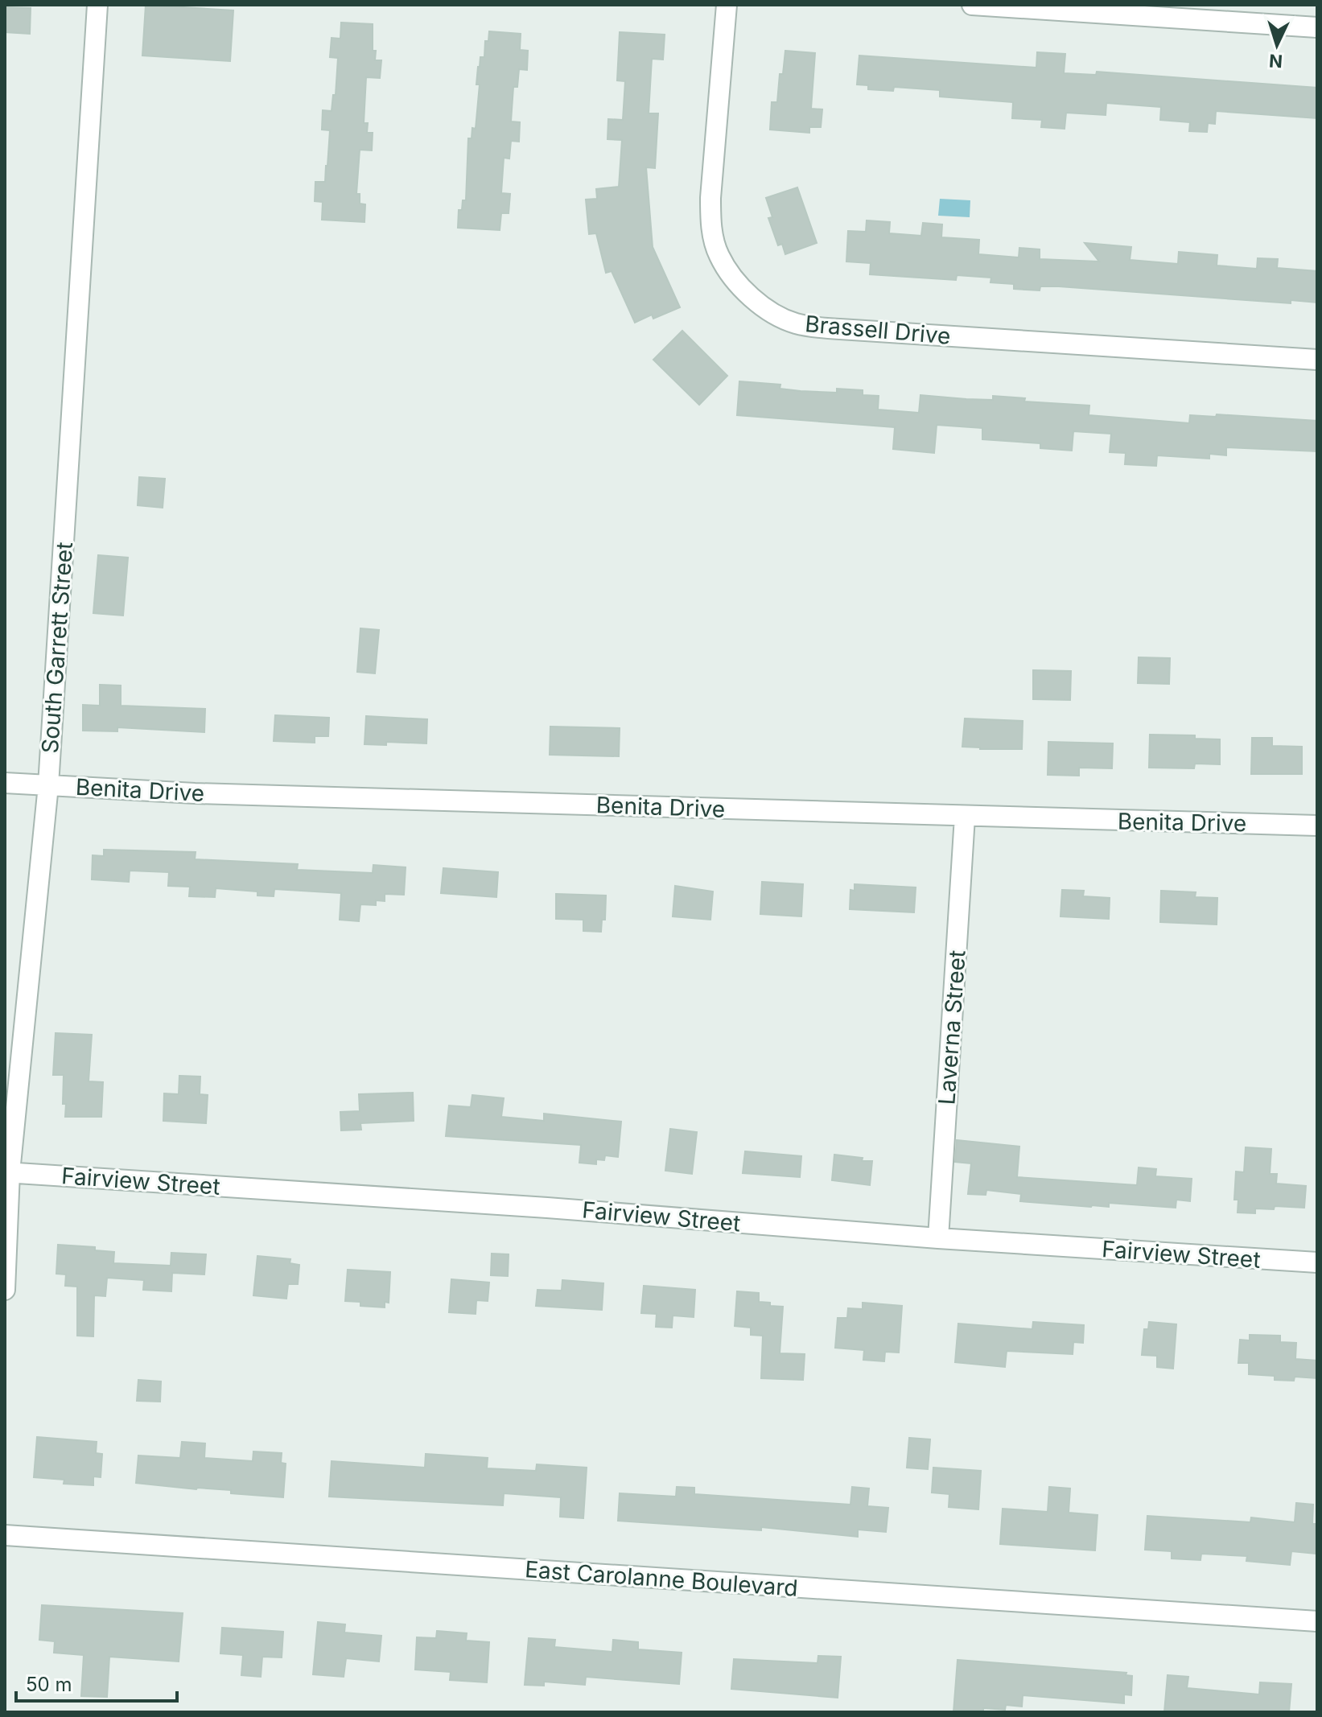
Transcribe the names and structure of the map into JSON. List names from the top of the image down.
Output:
{
  "streets": {
    "street": [
      "Brassell Drive",
      "South Garrett Street",
      "Benita Drive",
      "Laverna Street",
      "Fairview Street",
      "East Carolanne Boulevard"
    ]
  },
  "crossings": [
    ["South Garrett Street", "Benita Drive"],
    ["South Garrett Street", "Fairview Street"],
    ["Benita Drive", "Laverna Street"],
    ["Laverna Street", "Fairview Street"]
  ],
  "scale_bar": "50 m",
  "north": "bottom"
}
